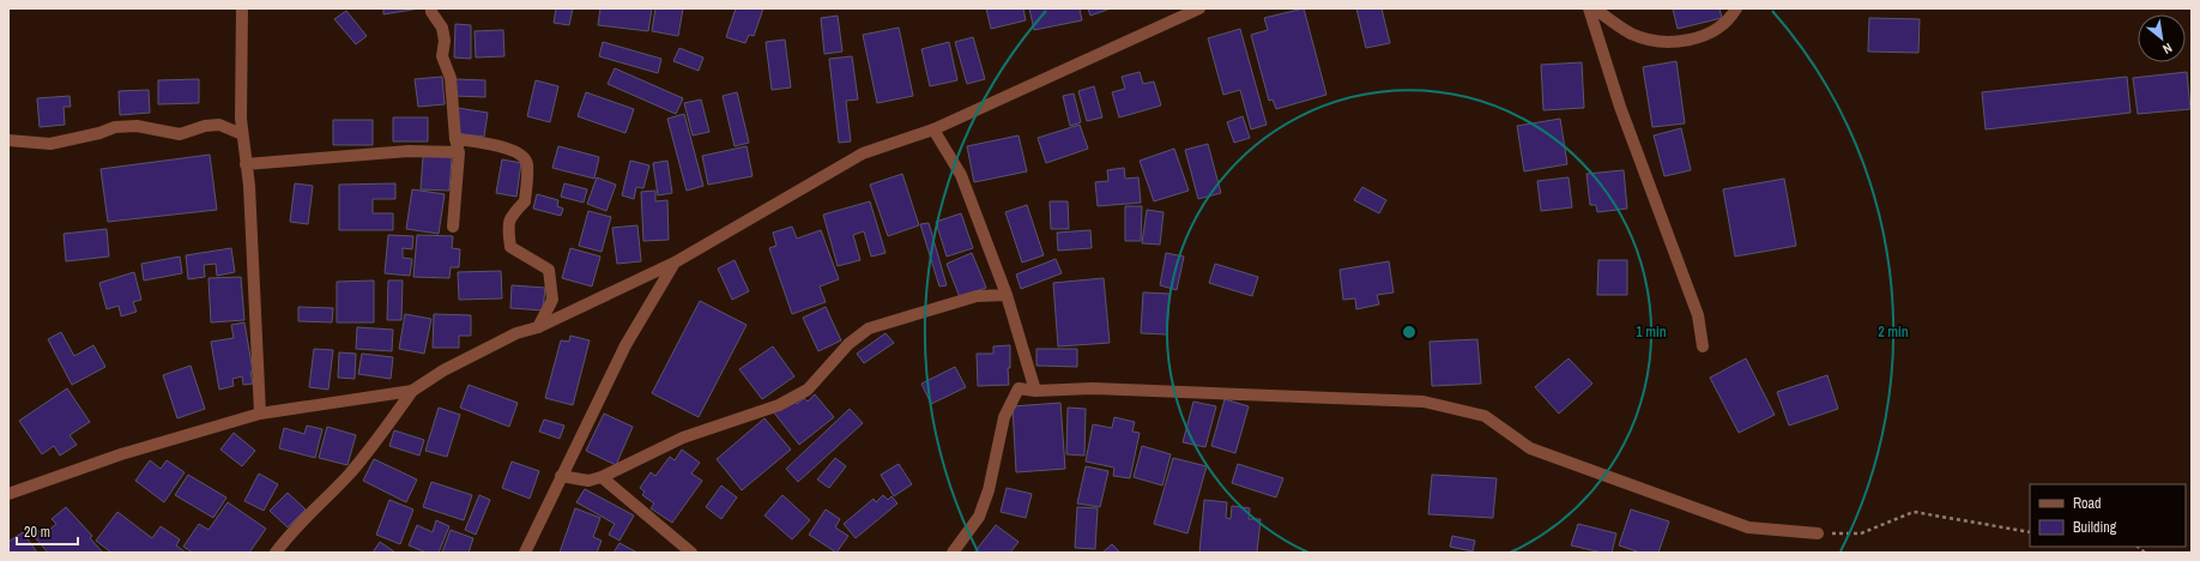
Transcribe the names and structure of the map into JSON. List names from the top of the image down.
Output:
{
  "legend": ["Road", "Building"],
  "scale_bar": "20 m",
  "north": "bottom right",
  "rings": ["1 min", "2 min"]
}
